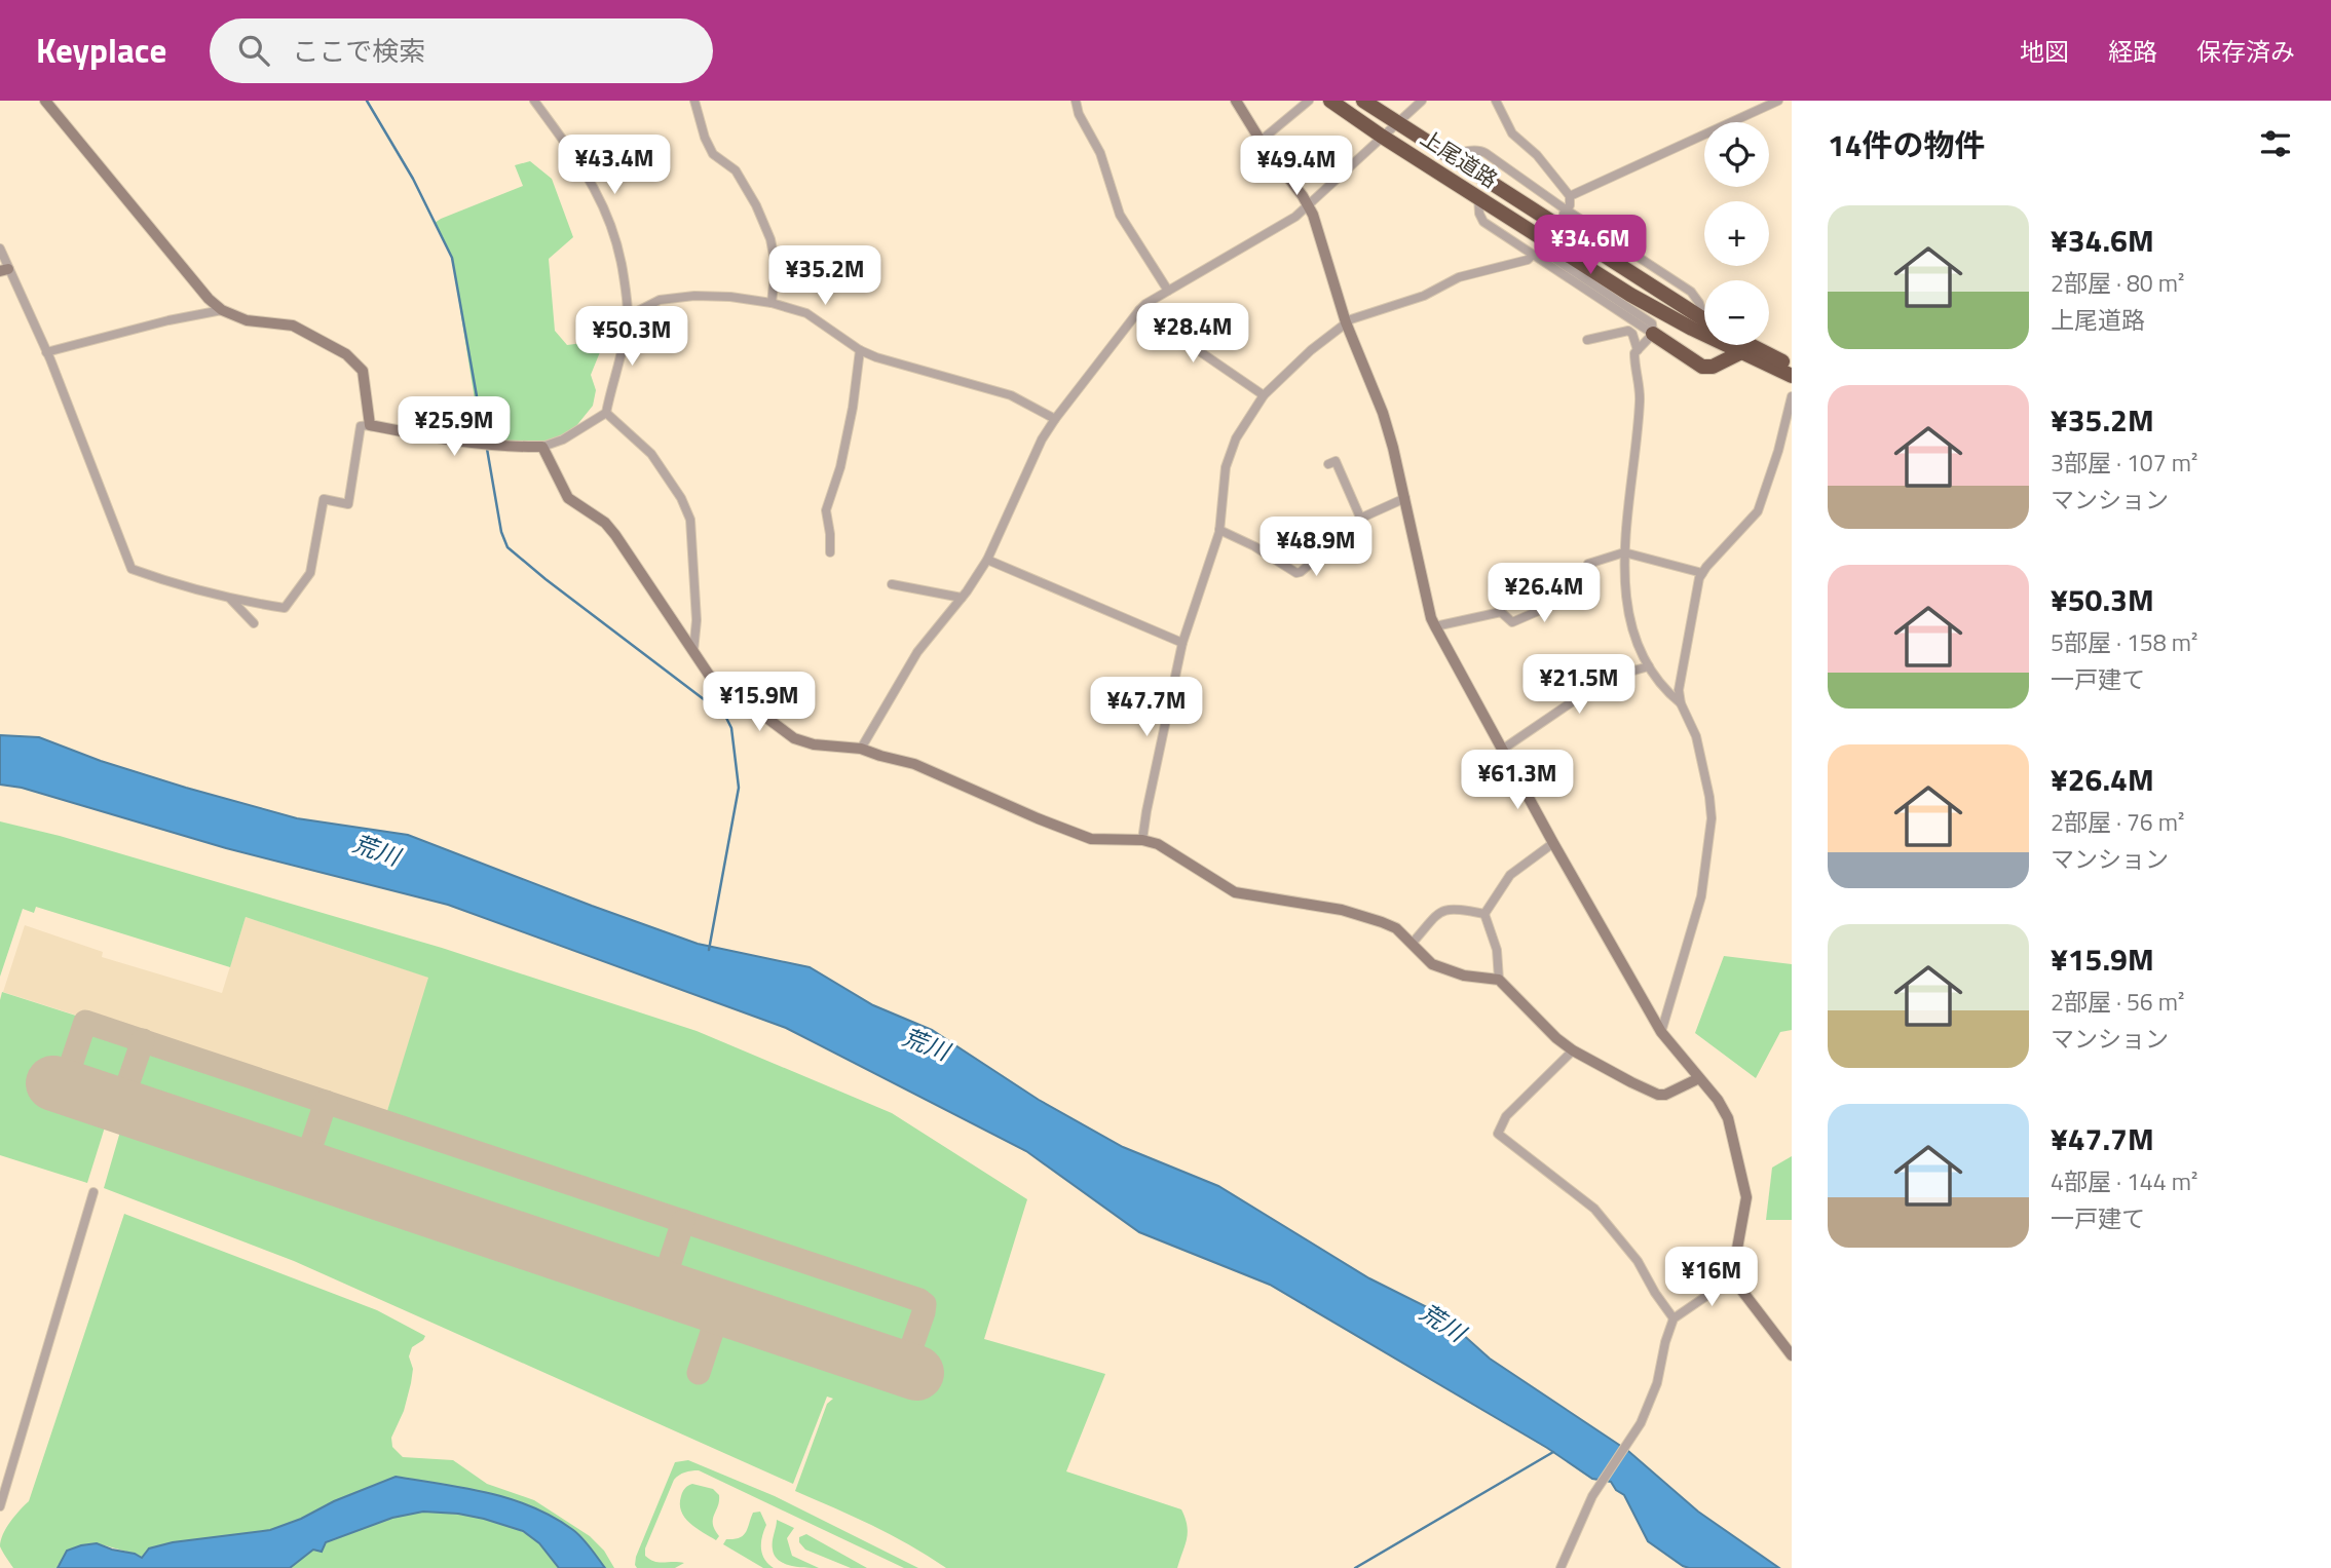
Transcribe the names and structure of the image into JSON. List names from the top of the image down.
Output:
{
  "streets": {
    "highway": ["上尾道路"]
  },
  "water": ["荒川"],
  "page": {
    "header": "Keyplace",
    "search": "ここで検索",
    "nav": ["地図", "経路", "保存済み"],
    "heading": "14件の物件",
    "map_buttons": ["+", "−"],
    "price": [
      "¥43.4M",
      "¥49.4M",
      "¥34.6M",
      "¥35.2M",
      "¥28.4M",
      "¥50.3M",
      "¥25.9M",
      "¥48.9M",
      "¥26.4M",
      "¥21.5M",
      "¥15.9M",
      "¥47.7M",
      "¥61.3M",
      "¥16M"
    ],
    "list": [
      {
        "name": "¥34.6M",
        "note": "2部屋 · 80 m² · 上尾道路"
      },
      {
        "name": "¥35.2M",
        "note": "3部屋 · 107 m² · マンション"
      },
      {
        "name": "¥50.3M",
        "note": "5部屋 · 158 m² · 一戸建て"
      },
      {
        "name": "¥26.4M",
        "note": "2部屋 · 76 m² · マンション"
      },
      {
        "name": "¥15.9M",
        "note": "2部屋 · 56 m² · マンション"
      },
      {
        "name": "¥47.7M",
        "note": "4部屋 · 144 m² · 一戸建て"
      }
    ]
  }
}
